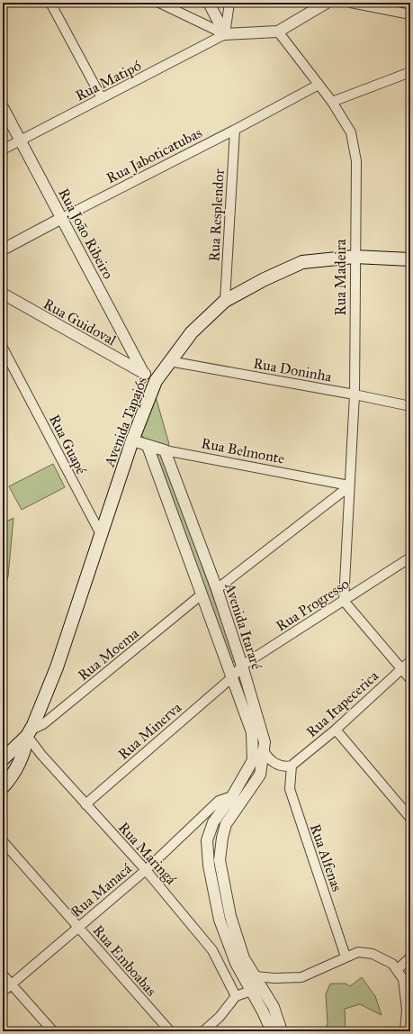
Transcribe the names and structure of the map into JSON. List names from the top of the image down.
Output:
{
  "streets": {
    "main road": ["Avenida Tapajós"],
    "street": [
      "Rua Matipó",
      "Rua Jaboticatubas",
      "Rua Resplendor",
      "Rua João Ribeiro",
      "Rua Madeira",
      "Rua Guidoval",
      "Rua Doninha",
      "Rua Guapé",
      "Rua Belmonte",
      "Rua Progresso",
      "Avenida Itararé",
      "Rua Moema",
      "Rua Itapecerica",
      "Rua Minerva",
      "Rua Maringá",
      "Rua Alfenas",
      "Rua Manacá",
      "Rua Emboabas"
    ]
  },
  "crossings": [
    ["Rua Matipó", "Rua João Ribeiro"],
    ["Rua Jaboticatubas", "Rua Resplendor"],
    ["Rua Jaboticatubas", "Rua João Ribeiro"],
    ["Rua Jaboticatubas", "Rua Madeira"],
    ["Rua Resplendor", "Avenida Tapajós"],
    ["Rua João Ribeiro", "Rua Guidoval"],
    ["Rua Madeira", "Rua Doninha"],
    ["Rua Madeira", "Avenida Tapajós"],
    ["Rua Madeira", "Rua Belmonte"],
    ["Rua Madeira", "Rua Progresso"],
    ["Rua Guidoval", "Avenida Tapajós"],
    ["Rua Doninha", "Avenida Tapajós"],
    ["Avenida Tapajós", "Rua Guapé"],
    ["Avenida Tapajós", "Rua Belmonte"],
    ["Avenida Tapajós", "Rua Moema"],
    ["Avenida Tapajós", "Rua Maringá"],
    ["Rua Belmonte", "Avenida Itararé"],
    ["Rua Progresso", "Avenida Itararé"],
    ["Rua Progresso", "Rua Minerva"],
    ["Avenida Itararé", "Rua Moema"],
    ["Avenida Itararé", "Rua Minerva"],
    ["Avenida Itararé", "Rua Manacá"],
    ["Rua Moema", "Rua Maringá"],
    ["Rua Itapecerica", "Rua Alfenas"],
    ["Rua Minerva", "Rua Maringá"],
    ["Rua Maringá", "Rua Manacá"],
    ["Rua Manacá", "Rua Emboabas"]
  ]
}
